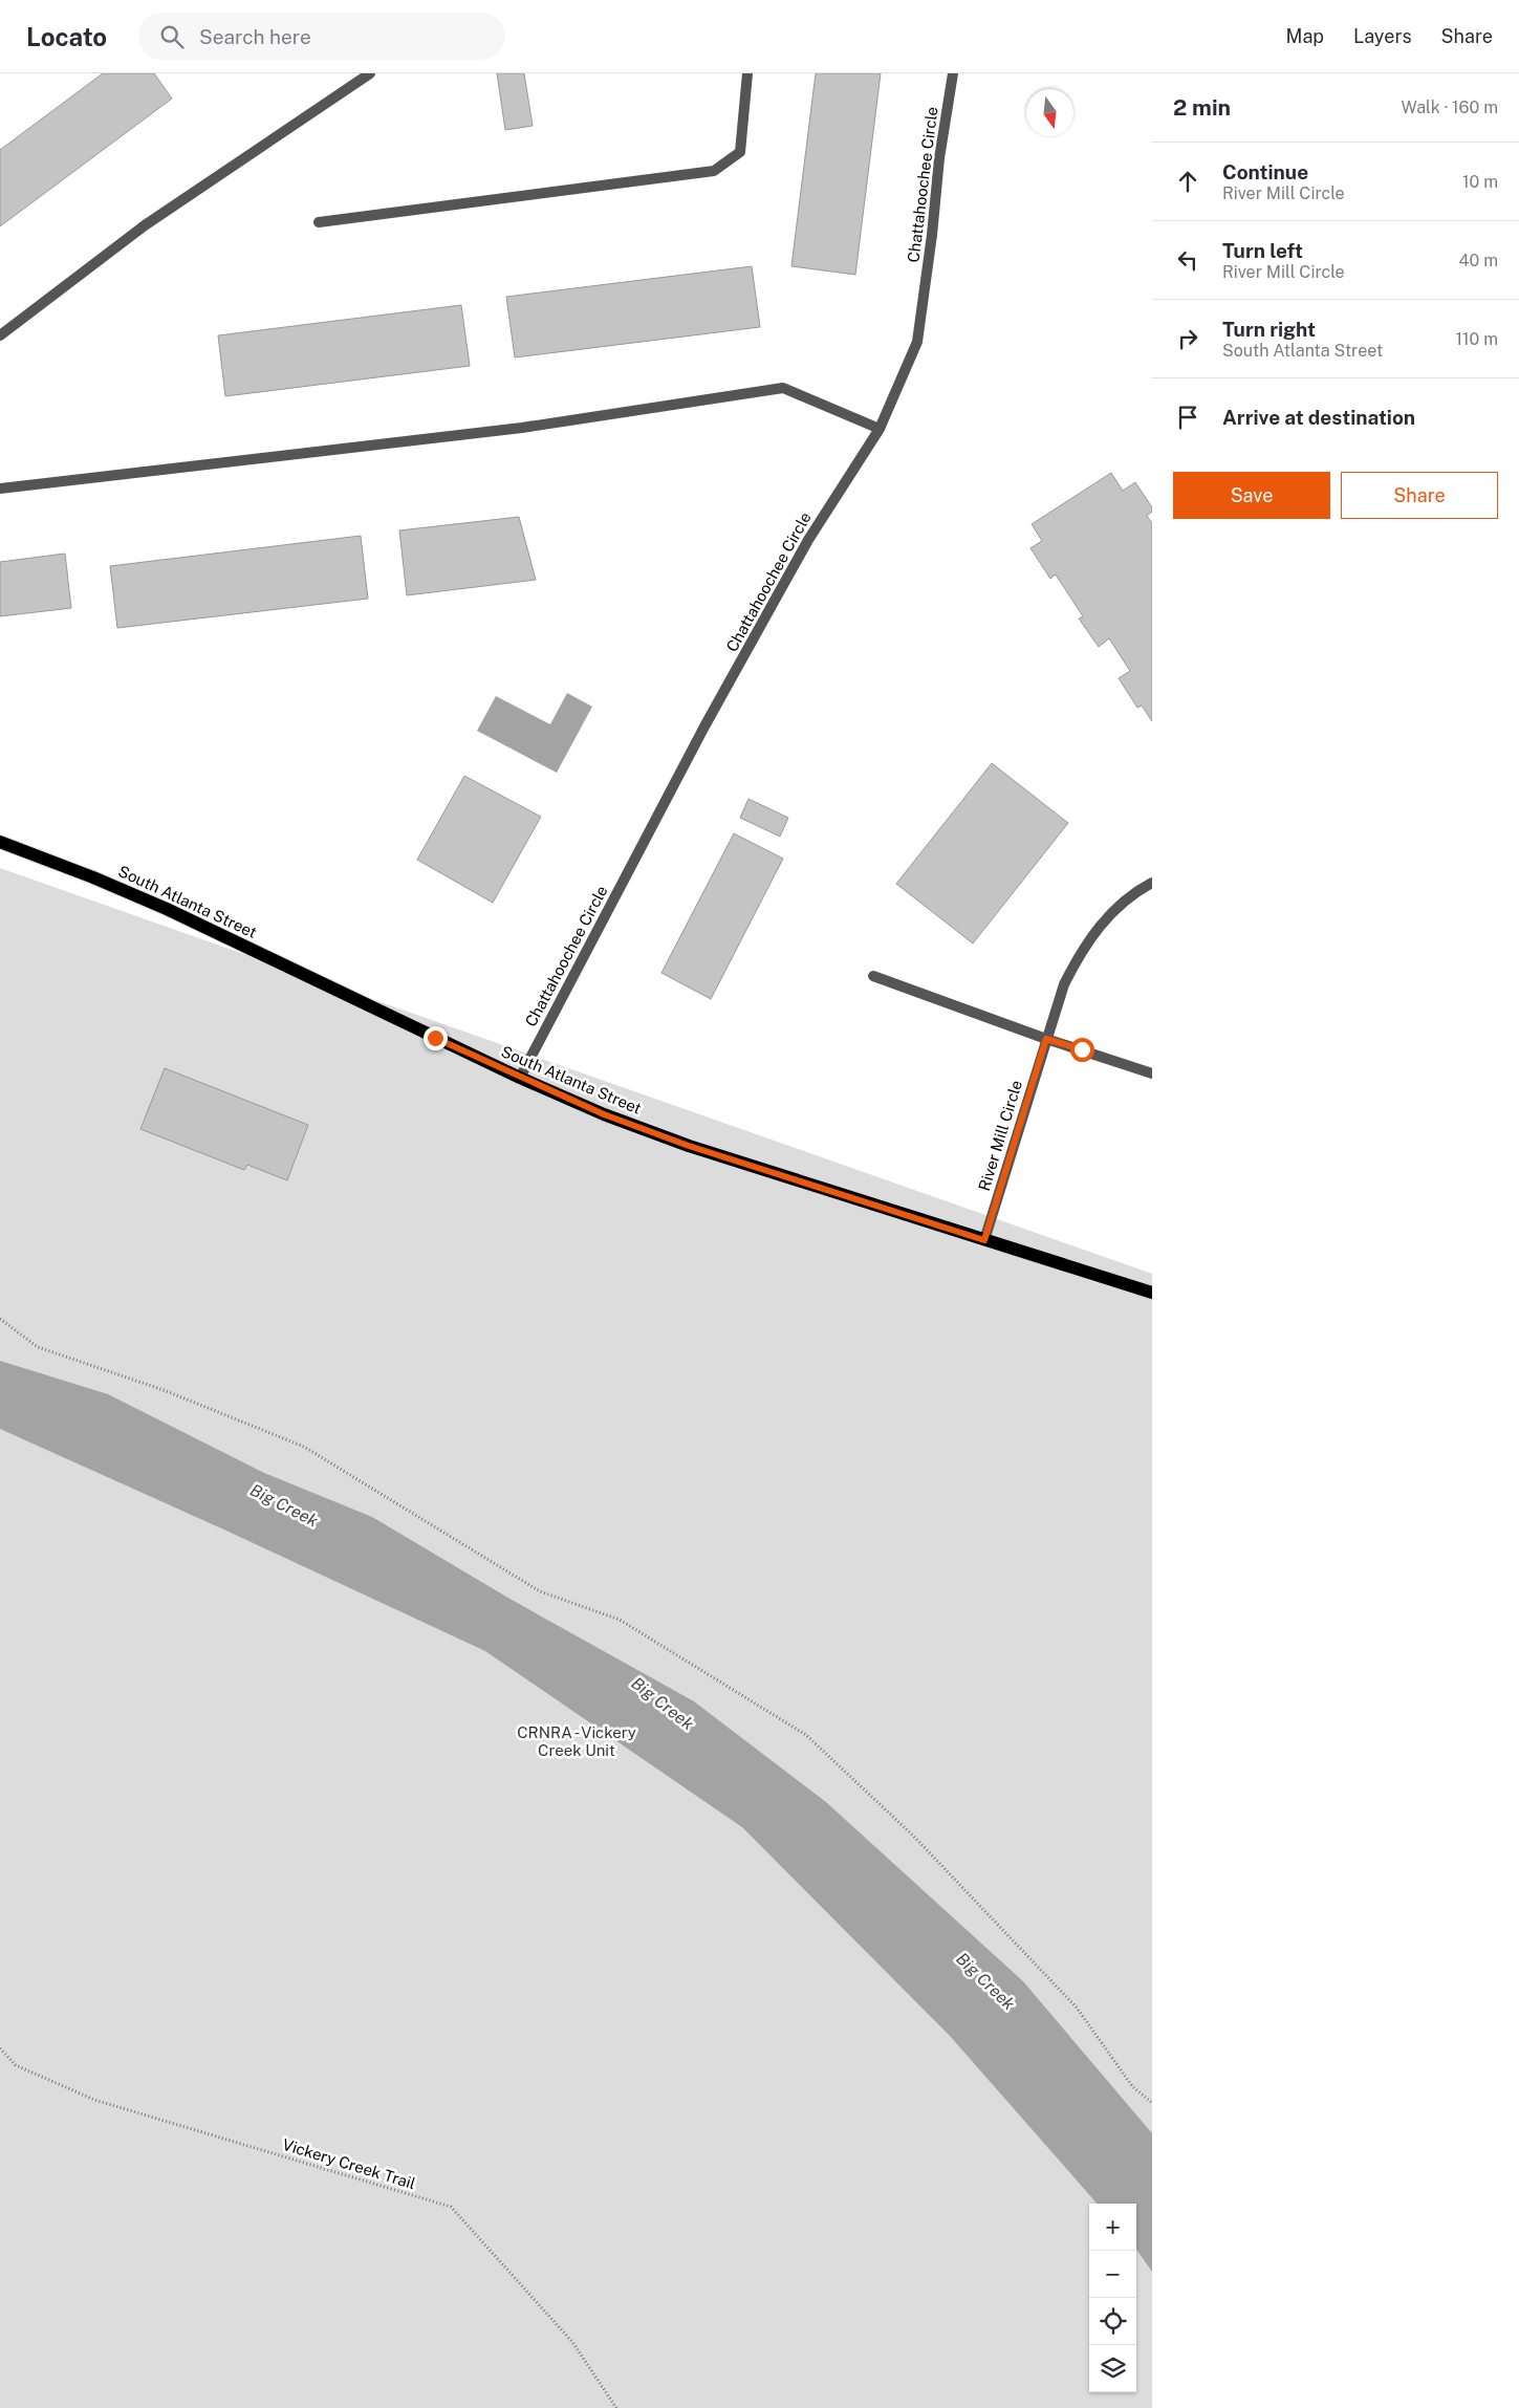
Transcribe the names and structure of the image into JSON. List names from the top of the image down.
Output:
{
  "streets": {
    "main road": ["South Atlanta Street"],
    "street": ["Chattahoochee Circle", "River Mill Circle"],
    "path": ["Vickery Creek Trail"]
  },
  "crossings": [
    ["Chattahoochee Circle", "South Atlanta Street"],
    ["South Atlanta Street", "River Mill Circle"]
  ],
  "water": ["Big Creek"],
  "parks": ["CRNRA - Vickery Creek Unit"],
  "north": "bottom",
  "page": {
    "header": "Locato",
    "search": "Search here",
    "nav": ["Map", "Layers", "Share"],
    "heading": ["2 min", "Walk · 160 m"],
    "list": [
      ["Continue", "River Mill Circle", "10 m"],
      ["Turn left", "River Mill Circle", "40 m"],
      ["Turn right", "South Atlanta Street", "110 m"],
      "Arrive at destination"
    ],
    "buttons": ["Save", "Share"],
    "map_buttons": ["+", "−"]
  }
}
